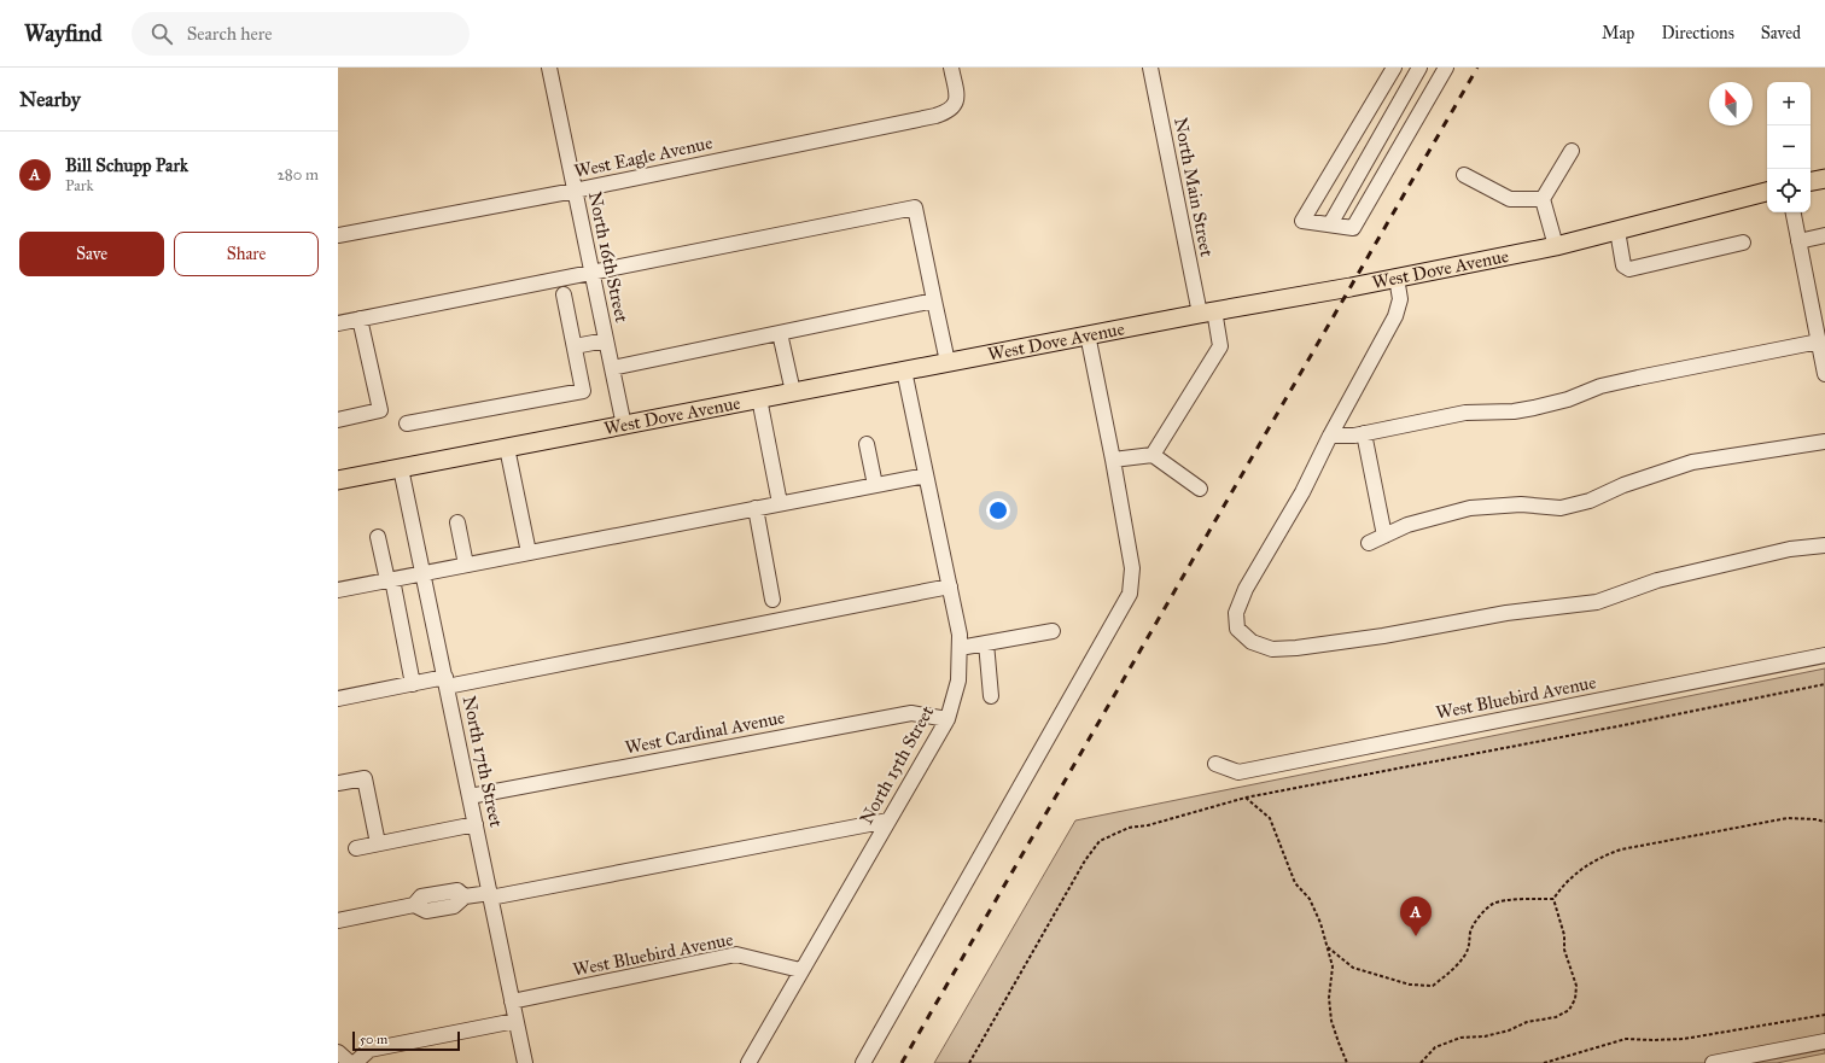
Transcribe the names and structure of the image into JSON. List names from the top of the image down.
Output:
{
  "streets": {
    "main road": ["West Dove Avenue"],
    "street": [
      "West Eagle Avenue",
      "North Main Street",
      "North 16th Street",
      "West Bluebird Avenue",
      "West Cardinal Avenue",
      "North 17th Street",
      "North 15th Street"
    ]
  },
  "crossings": [
    ["West Eagle Avenue", "North 16th Street"],
    ["North Main Street", "West Dove Avenue"],
    ["North 16th Street", "West Dove Avenue"],
    ["West Dove Avenue", "North 17th Street"],
    ["West Dove Avenue", "North 15th Street"],
    ["West Bluebird Avenue", "North 17th Street"],
    ["West Bluebird Avenue", "North 15th Street"],
    ["West Cardinal Avenue", "North 17th Street"],
    ["West Cardinal Avenue", "North 15th Street"]
  ],
  "scale_bar": "50 m",
  "north": "top",
  "page": {
    "header": "Wayfind",
    "search": "Search here",
    "nav": ["Map", "Directions", "Saved"],
    "heading": "Nearby",
    "map_buttons": ["+", "−"],
    "list": [
      {
        "mark": "A",
        "name": "Bill Schupp Park",
        "note": "Park",
        "value": "280 m"
      }
    ],
    "buttons": ["Save", "Share"],
    "pins": "A",
    "scale": "50 m"
  }
}
